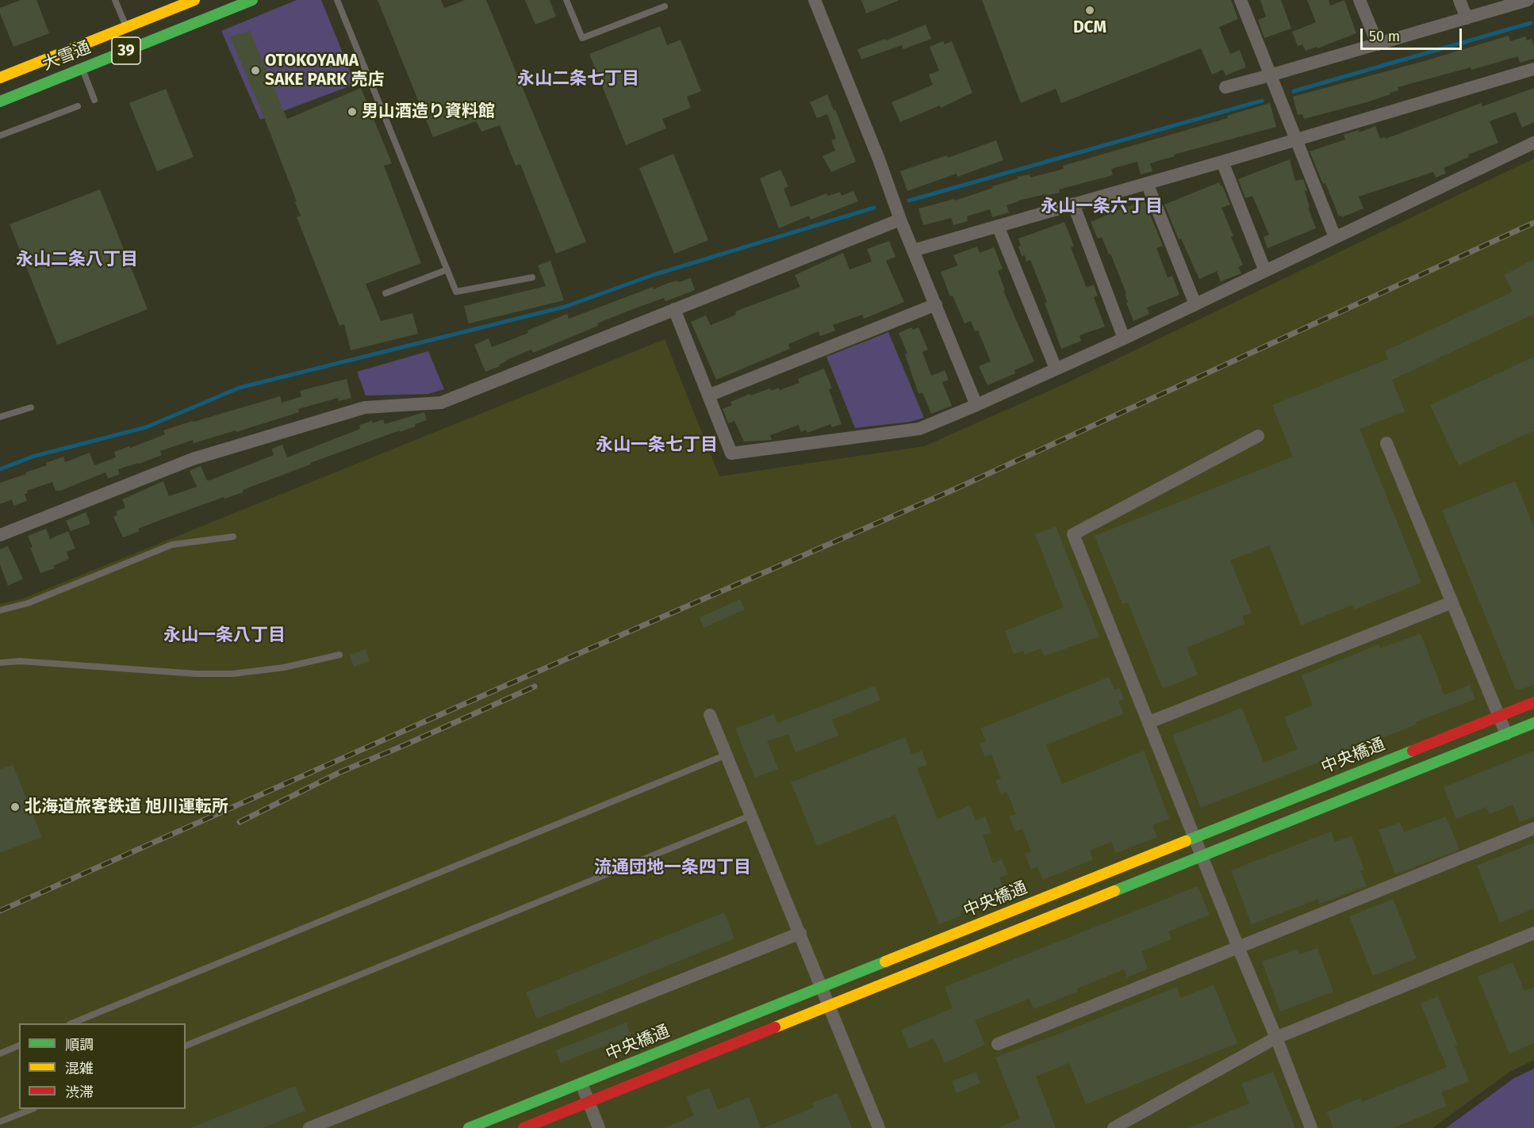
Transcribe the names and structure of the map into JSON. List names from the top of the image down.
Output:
{
  "streets": {
    "main road": ["39", "大雪通", "中央橋通"]
  },
  "districts": [
    "永山二条七丁目",
    "永山一条六丁目",
    "永山二条八丁目",
    "永山一条七丁目",
    "永山一条八丁目",
    "流通団地一条四丁目"
  ],
  "places": [
    "DCM",
    "OTOKOYAMA SAKE PARK 売店",
    "男山酒造り資料館",
    "北海道旅客鉄道 旭川運転所"
  ],
  "legend": ["順調", "混雑", "渋滞"],
  "scale_bar": "50 m"
}
